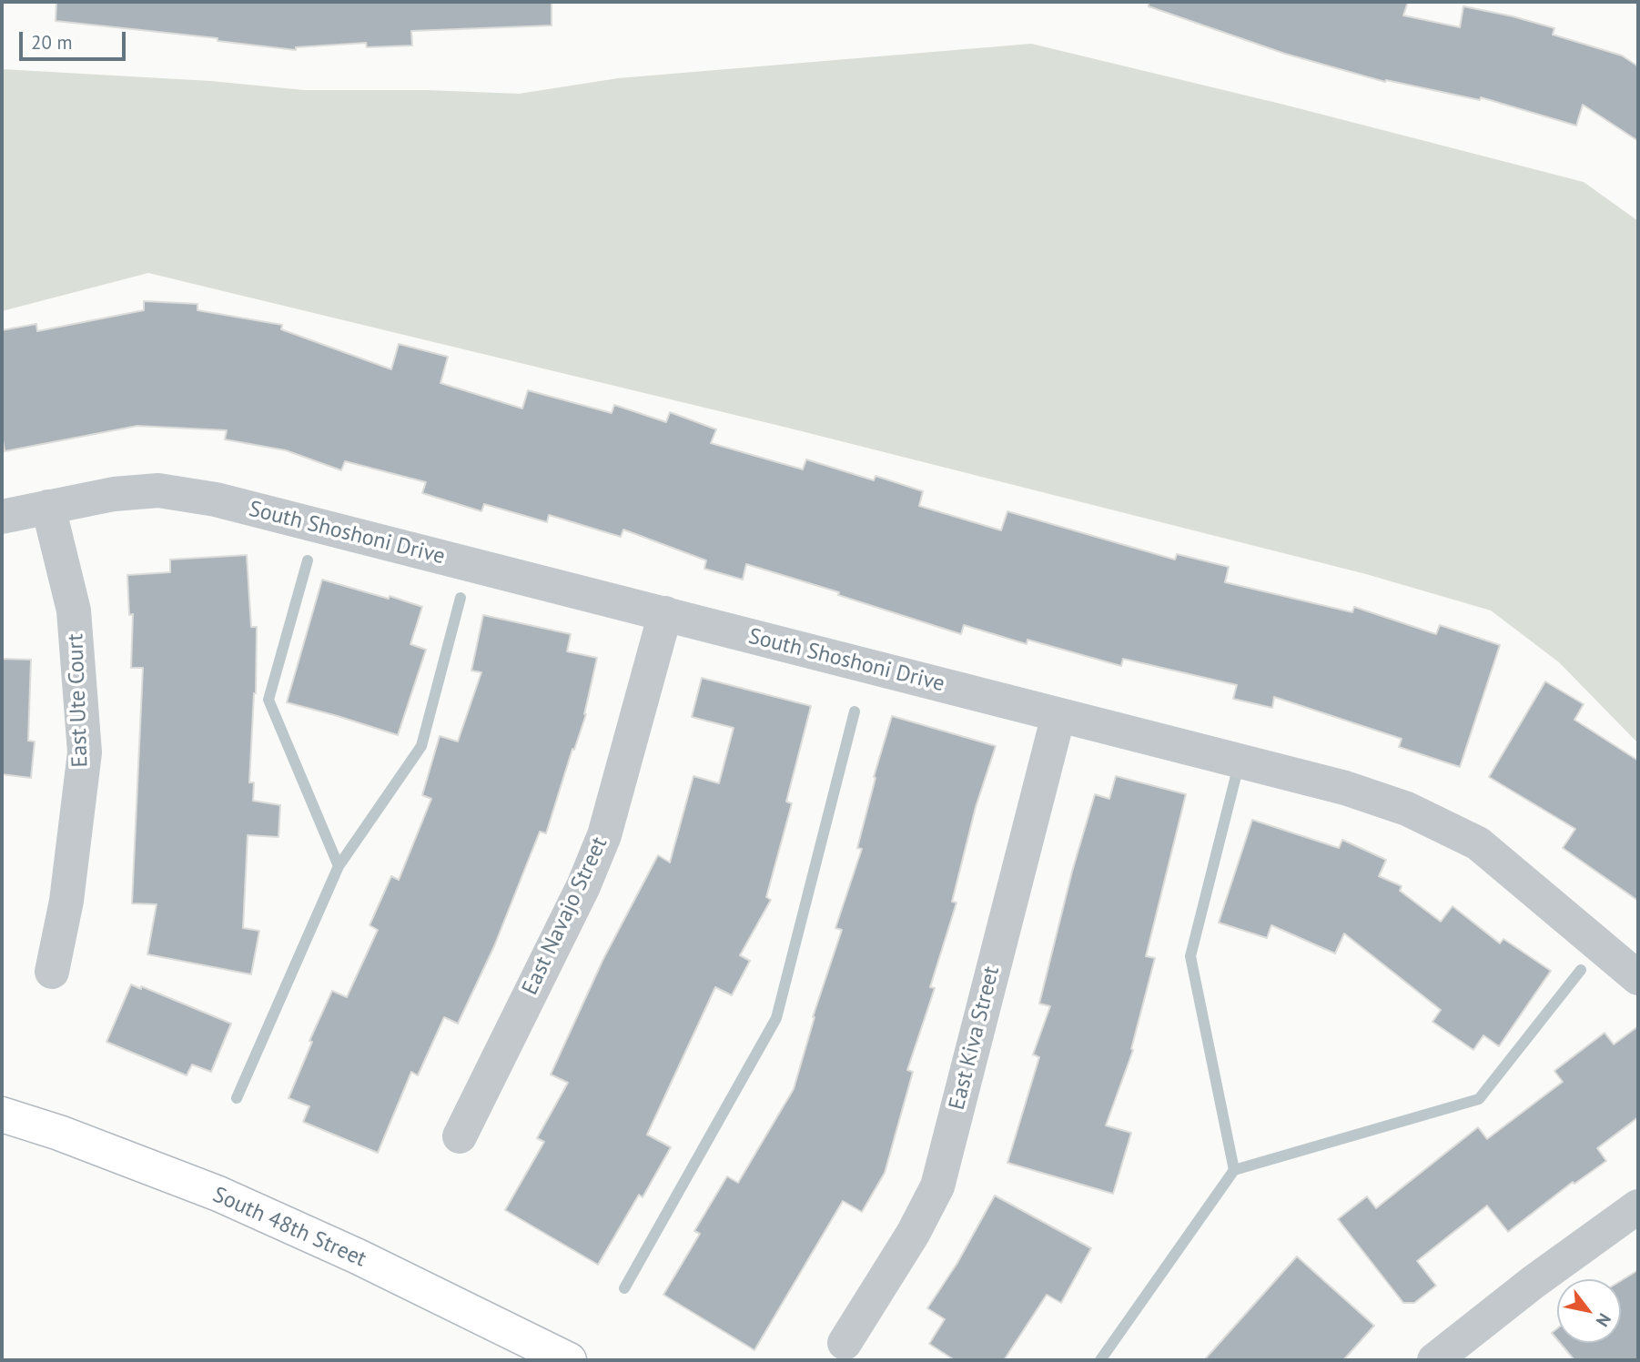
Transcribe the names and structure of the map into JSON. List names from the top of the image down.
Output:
{
  "streets": {
    "main road": ["South 48th Street"],
    "street": [
      "South Shoshoni Drive",
      "East Ute Court",
      "East Navajo Street",
      "East Kiva Street"
    ]
  },
  "crossings": [
    ["South Shoshoni Drive", "East Ute Court"],
    ["South Shoshoni Drive", "East Navajo Street"],
    ["South Shoshoni Drive", "East Kiva Street"]
  ],
  "scale_bar": "20 m",
  "north": "bottom right"
}
